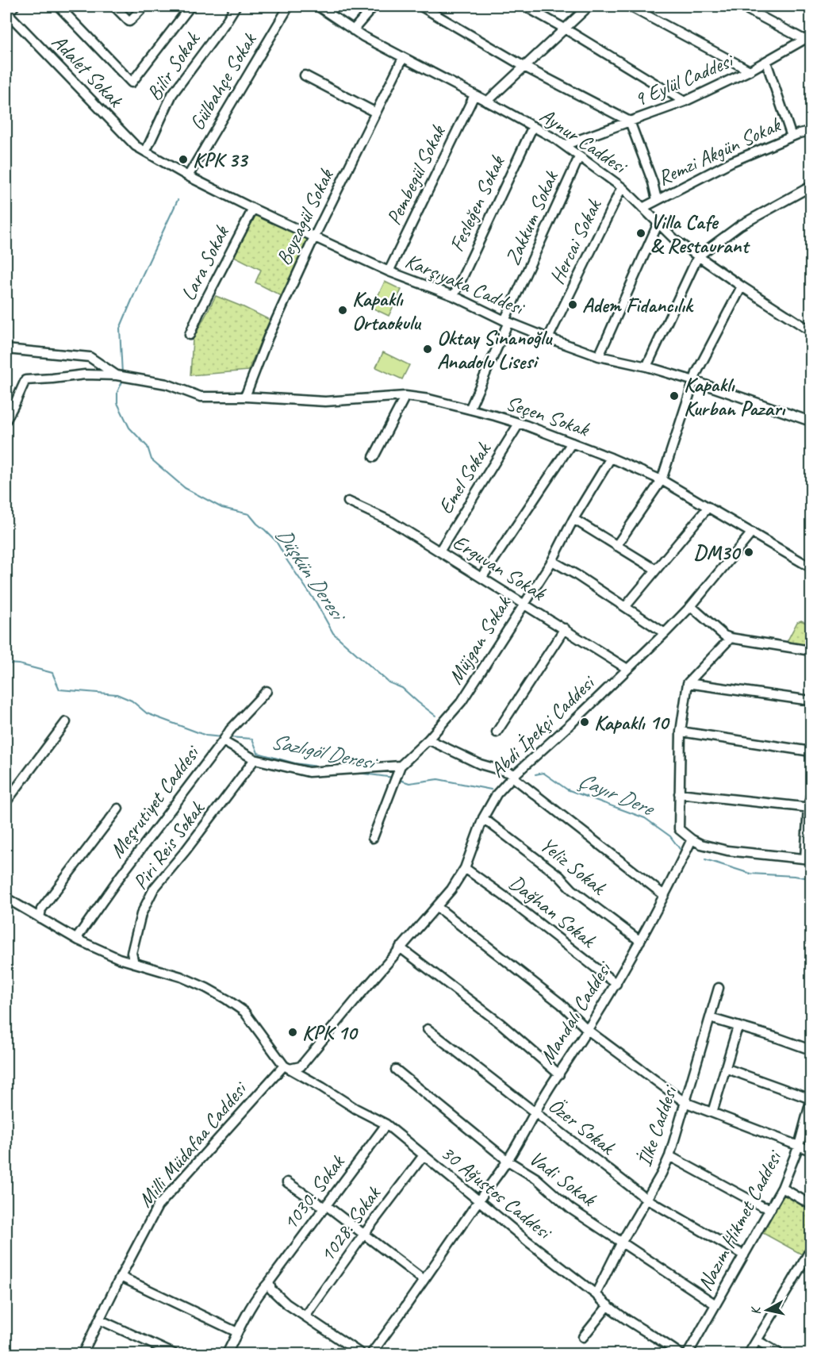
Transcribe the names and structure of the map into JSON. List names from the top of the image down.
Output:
{
  "streets": {
    "street": [
      "Bilir Sokak",
      "Adalet Sokak",
      "9 Eylül Caddesi",
      "Gülbahçe Sokak",
      "Aynur Caddesi",
      "Remzi Akgün Sokak",
      "Pembegül Sokak",
      "Fesleğen Sokak",
      "Beyzagül Sokak",
      "Zakkum Sokak",
      "Hercai Sokak",
      "Lara Sokak",
      "Karşıyaka Caddesi",
      "Seçen Sokak",
      "Emel Sokak",
      "Erguvan Sokak",
      "Müjgan Sokak",
      "Abdi İpekçi Caddesi",
      "Meşrutiyet Caddesi",
      "Piri Reis Sokak",
      "Yeliz Sokak",
      "Dağhan Sokak",
      "Mandalı Caddesi",
      "Özer Sokak",
      "İlke Caddesi",
      "Milli Müdafaa Caddesi",
      "Vadi Sokak",
      "30 Ağustos Caddesi",
      "1030. Sokak",
      "Nazım Hikmet Caddesi",
      "1028. Sokak"
    ]
  },
  "crossings": [
    ["Bilir Sokak", "Adalet Sokak"],
    ["Bilir Sokak", "Karşıyaka Caddesi"],
    ["Adalet Sokak", "Karşıyaka Caddesi"],
    ["9 Eylül Caddesi", "Aynur Caddesi"],
    ["Gülbahçe Sokak", "Karşıyaka Caddesi"],
    ["Aynur Caddesi", "Remzi Akgün Sokak"],
    ["Aynur Caddesi", "Pembegül Sokak"],
    ["Aynur Caddesi", "Fesleğen Sokak"],
    ["Aynur Caddesi", "Beyzagül Sokak"],
    ["Aynur Caddesi", "Zakkum Sokak"],
    ["Aynur Caddesi", "Hercai Sokak"],
    ["Pembegül Sokak", "Karşıyaka Caddesi"],
    ["Fesleğen Sokak", "Karşıyaka Caddesi"],
    ["Beyzagül Sokak", "Karşıyaka Caddesi"],
    ["Beyzagül Sokak", "Seçen Sokak"],
    ["Zakkum Sokak", "Karşıyaka Caddesi"],
    ["Zakkum Sokak", "Seçen Sokak"],
    ["Hercai Sokak", "Karşıyaka Caddesi"],
    ["Lara Sokak", "Karşıyaka Caddesi"],
    ["Seçen Sokak", "Emel Sokak"],
    ["Seçen Sokak", "Müjgan Sokak"],
    ["Seçen Sokak", "Abdi İpekçi Caddesi"],
    ["Emel Sokak", "Erguvan Sokak"],
    ["Erguvan Sokak", "Müjgan Sokak"],
    ["Erguvan Sokak", "Abdi İpekçi Caddesi"],
    ["Abdi İpekçi Caddesi", "Yeliz Sokak"],
    ["Abdi İpekçi Caddesi", "Dağhan Sokak"],
    ["Abdi İpekçi Caddesi", "Milli Müdafaa Caddesi"],
    ["Abdi İpekçi Caddesi", "30 Ağustos Caddesi"],
    ["Yeliz Sokak", "Mandalı Caddesi"],
    ["Dağhan Sokak", "Mandalı Caddesi"],
    ["Mandalı Caddesi", "Özer Sokak"],
    ["Mandalı Caddesi", "Vadi Sokak"],
    ["Mandalı Caddesi", "30 Ağustos Caddesi"],
    ["Özer Sokak", "İlke Caddesi"],
    ["Özer Sokak", "Nazım Hikmet Caddesi"],
    ["İlke Caddesi", "Vadi Sokak"],
    ["İlke Caddesi", "30 Ağustos Caddesi"],
    ["Milli Müdafaa Caddesi", "30 Ağustos Caddesi"],
    ["Vadi Sokak", "Nazım Hikmet Caddesi"],
    ["30 Ağustos Caddesi", "1030. Sokak"],
    ["30 Ağustos Caddesi", "1028. Sokak"]
  ],
  "water": ["Düşkün Deresi", "Sazlıgöl Deresi", "Çayır Dere"],
  "places": [
    "KPK 33",
    "Villa Cafe & Restaurant",
    "Adem Fidancılık",
    "Kapaklı Ortaokulu",
    "Oktay Sinanoğlu Anadolu Lisesi",
    "Kapaklı Kurban Pazarı",
    "DM30",
    "Kapaklı 10",
    "KPK 10"
  ],
  "north": "left"
}
